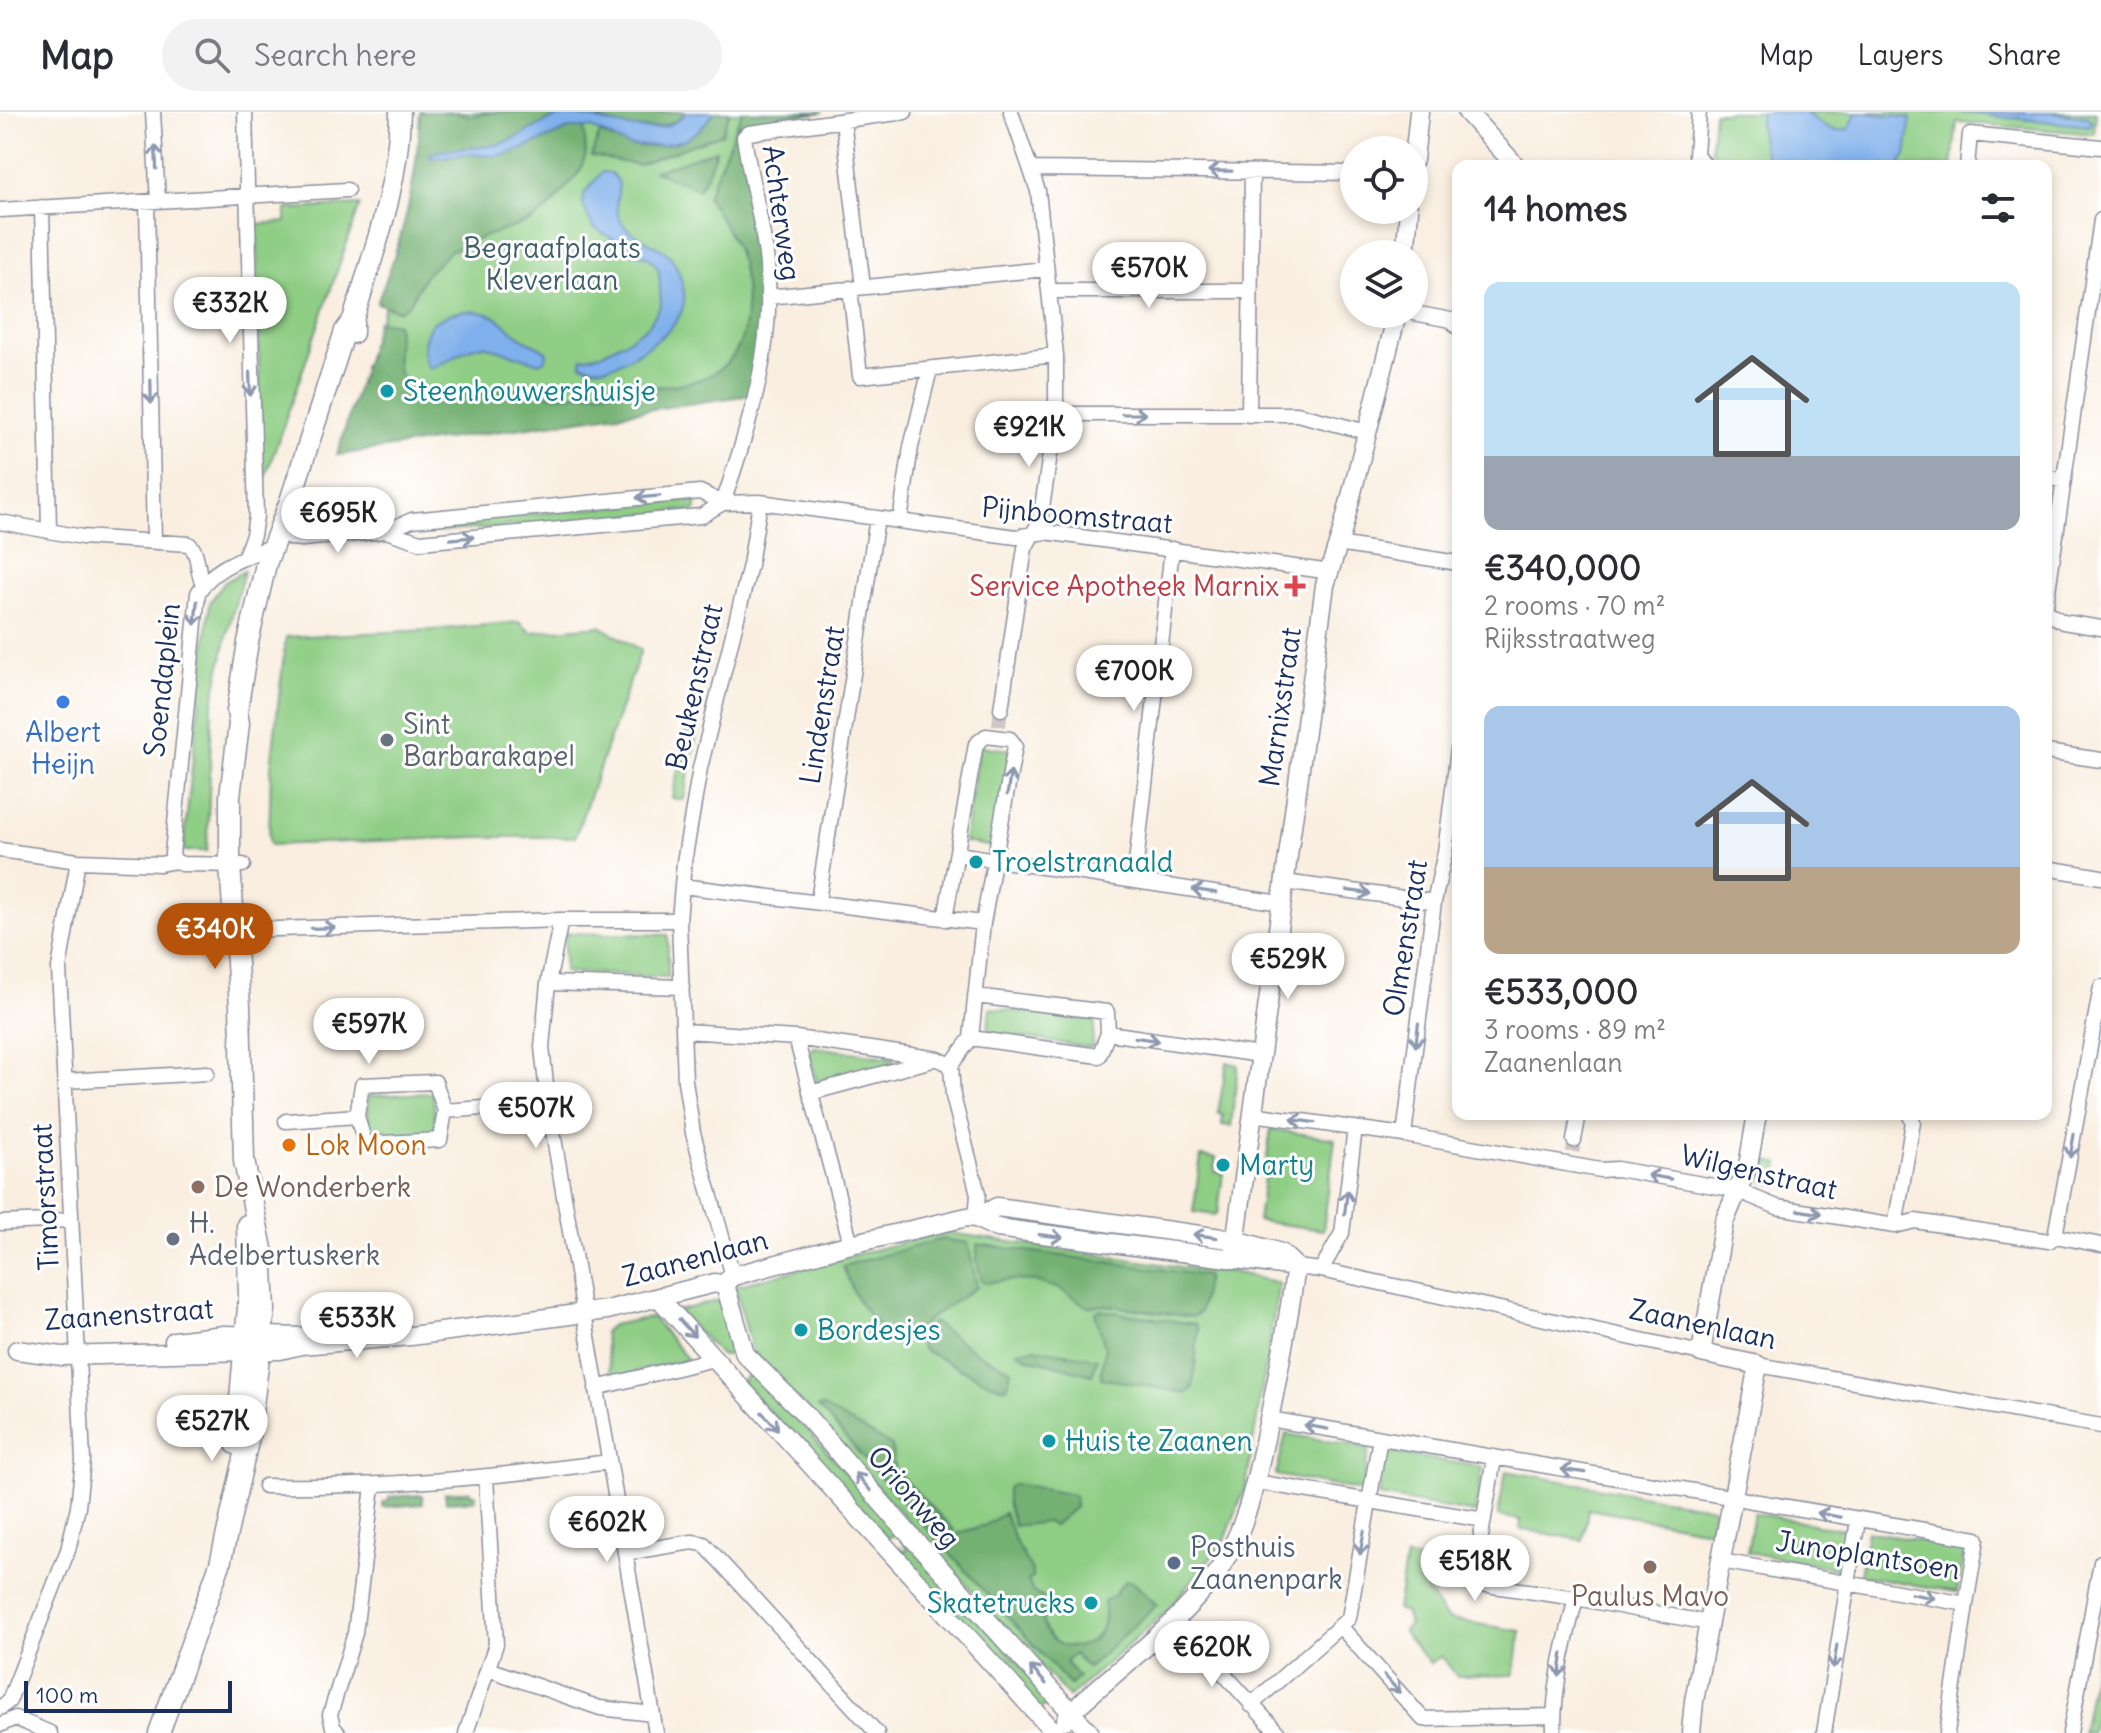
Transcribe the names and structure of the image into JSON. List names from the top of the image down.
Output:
{
  "streets": {
    "street": [
      "Achterweg",
      "Pijnboomstraat",
      "Soendaplein",
      "Beukenstraat",
      "Lindenstraat",
      "Marnixstraat",
      "Olmenstraat",
      "Wilgenstraat",
      "Timorstraat",
      "Zaanenlaan",
      "Zaanenstraat",
      "Orionweg",
      "Junoplantsoen"
    ]
  },
  "crossings": [
    ["Achterweg", "Pijnboomstraat"],
    ["Pijnboomstraat", "Soendaplein"],
    ["Pijnboomstraat", "Beukenstraat"],
    ["Pijnboomstraat", "Lindenstraat"],
    ["Pijnboomstraat", "Marnixstraat"],
    ["Beukenstraat", "Zaanenlaan"],
    ["Beukenstraat", "Orionweg"],
    ["Marnixstraat", "Wilgenstraat"],
    ["Marnixstraat", "Zaanenlaan"],
    ["Olmenstraat", "Wilgenstraat"],
    ["Timorstraat", "Zaanenstraat"],
    ["Zaanenlaan", "Zaanenstraat"],
    ["Zaanenlaan", "Orionweg"]
  ],
  "one_way": ["Soendaplein", "Olmenstraat"],
  "parks": ["Begraafplaats Kleverlaan"],
  "places": {
    "other": [
      "Steenhouwershuisje",
      "Albert Heijn",
      "Sint Barbarakapel",
      "Troelstranaald",
      "Lok Moon",
      "Marty",
      "De Wonderberk",
      "H. Adelbertuskerk",
      "Bordesjes",
      "Huis te Zaanen",
      "Posthuis Zaanenpark",
      "Paulus Mavo",
      "Skatetrucks"
    ],
    "health": ["Service Apotheek Marnix"]
  },
  "scale_bar": "100 m",
  "page": {
    "header": "Map",
    "search": "Search here",
    "nav": ["Map", "Layers", "Share"],
    "heading": "14 homes",
    "price": [
      "€570K",
      "€332K",
      "€921K",
      "€695K",
      "€700K",
      "€340K",
      "€529K",
      "€597K",
      "€507K",
      "€533K",
      "€527K",
      "€602K",
      "€518K",
      "€620K"
    ],
    "list": [
      {
        "name": "€340,000",
        "note": "2 rooms · 70 m² · Rijksstraatweg"
      },
      {
        "name": "€533,000",
        "note": "3 rooms · 89 m² · Zaanenlaan"
      }
    ],
    "scale": "100 m"
  }
}
